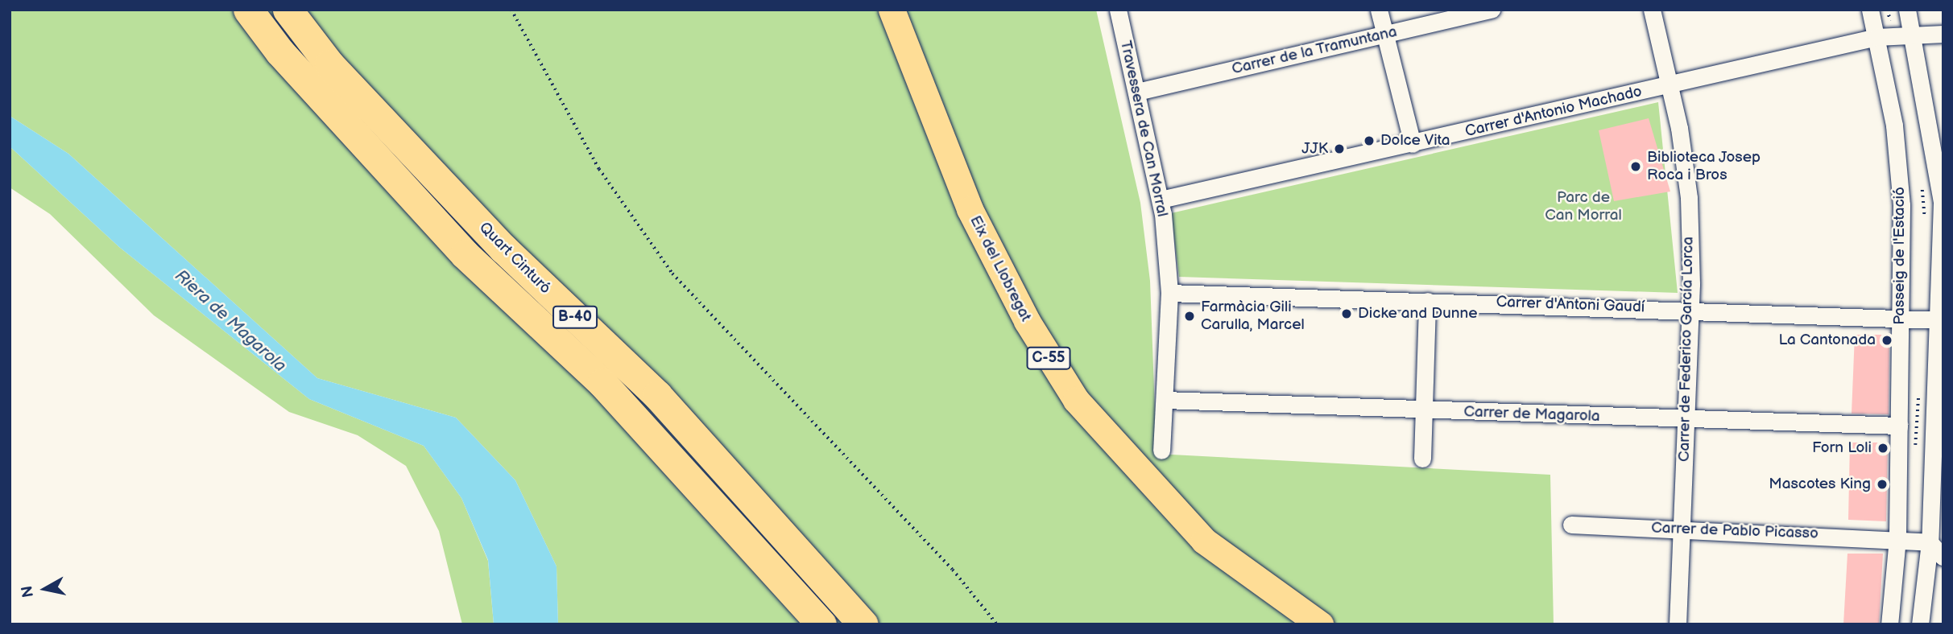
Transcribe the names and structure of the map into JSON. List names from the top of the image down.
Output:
{
  "streets": {
    "highway": [
      "Quart Cinturó",
      "Eix del Llobregat",
      "B-40",
      "C-55"
    ],
    "street": [
      "Carrer de la Tramuntana",
      "Carrer d'Antonio Machado",
      "Travessera de Can Morral",
      "Passeig de l'Estació",
      "Carrer d'Antoni Gaudí",
      "Carrer de Federico García Lorca",
      "Carrer de Magarola",
      "Carrer de Pablo Picasso"
    ]
  },
  "crossings": [
    ["Carrer de la Tramuntana", "Travessera de Can Morral"],
    ["Carrer d'Antonio Machado", "Travessera de Can Morral"],
    ["Carrer d'Antonio Machado", "Passeig de l'Estació"],
    ["Carrer d'Antonio Machado", "Carrer de Federico García Lorca"],
    ["Travessera de Can Morral", "Carrer d'Antoni Gaudí"],
    ["Travessera de Can Morral", "Carrer de Magarola"],
    ["Passeig de l'Estació", "Carrer d'Antoni Gaudí"],
    ["Passeig de l'Estació", "Carrer de Magarola"],
    ["Passeig de l'Estació", "Carrer de Pablo Picasso"],
    ["Carrer d'Antoni Gaudí", "Carrer de Federico García Lorca"],
    ["Carrer de Federico García Lorca", "Carrer de Magarola"],
    ["Carrer de Federico García Lorca", "Carrer de Pablo Picasso"]
  ],
  "water": ["Riera de Magarola"],
  "parks": ["Parc de Can Morral"],
  "places": [
    "Dolce Vita",
    "JJK",
    "Biblioteca Josep Roca i Bros",
    "Dicke and Dunne",
    "Farmàcia Gili Carulla, Marcel",
    "La Cantonada",
    "Forn Loli",
    "Mascotes King"
  ],
  "north": "left"
}
